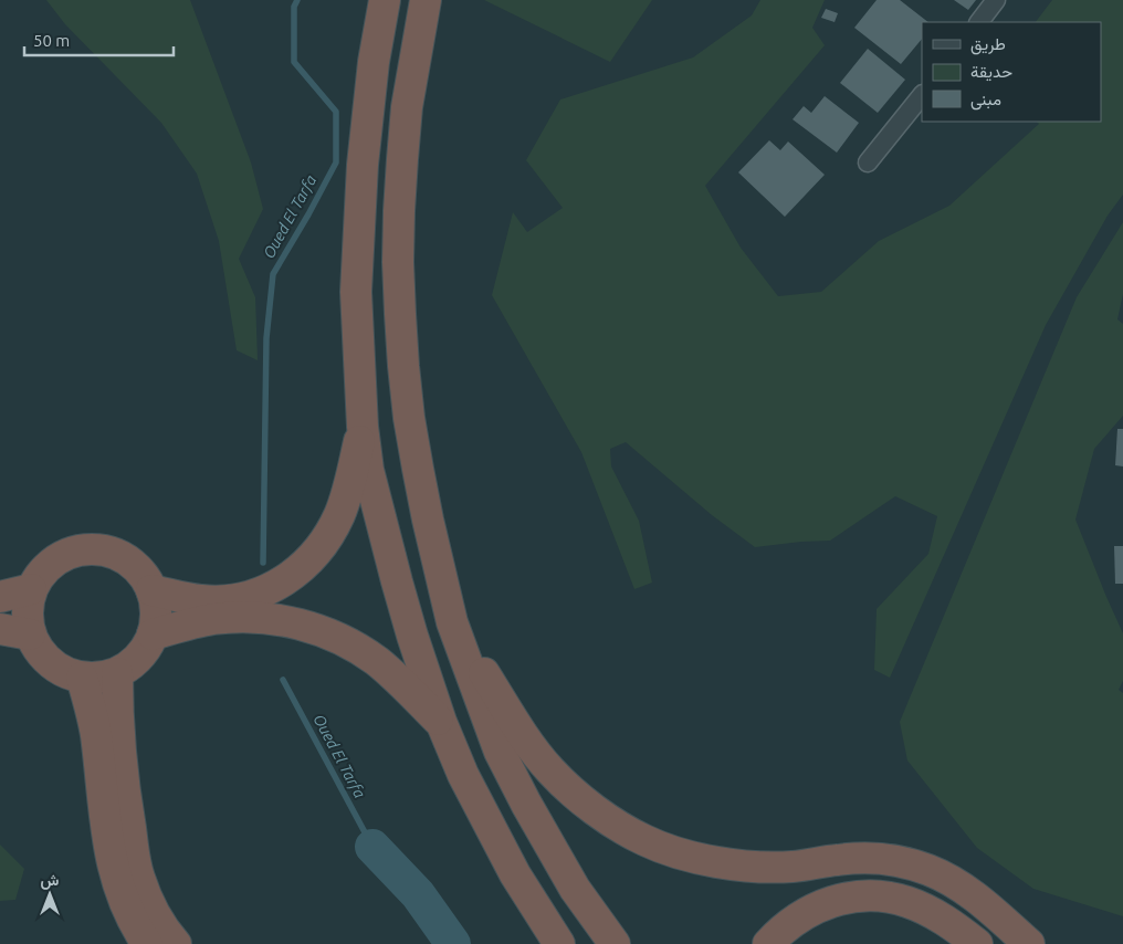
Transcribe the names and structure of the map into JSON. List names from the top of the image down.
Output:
{
  "water": ["Oued El Tarfa"],
  "legend": ["طريق", "حديقة", "مبنى"],
  "scale_bar": "50 m",
  "north": "top"
}
